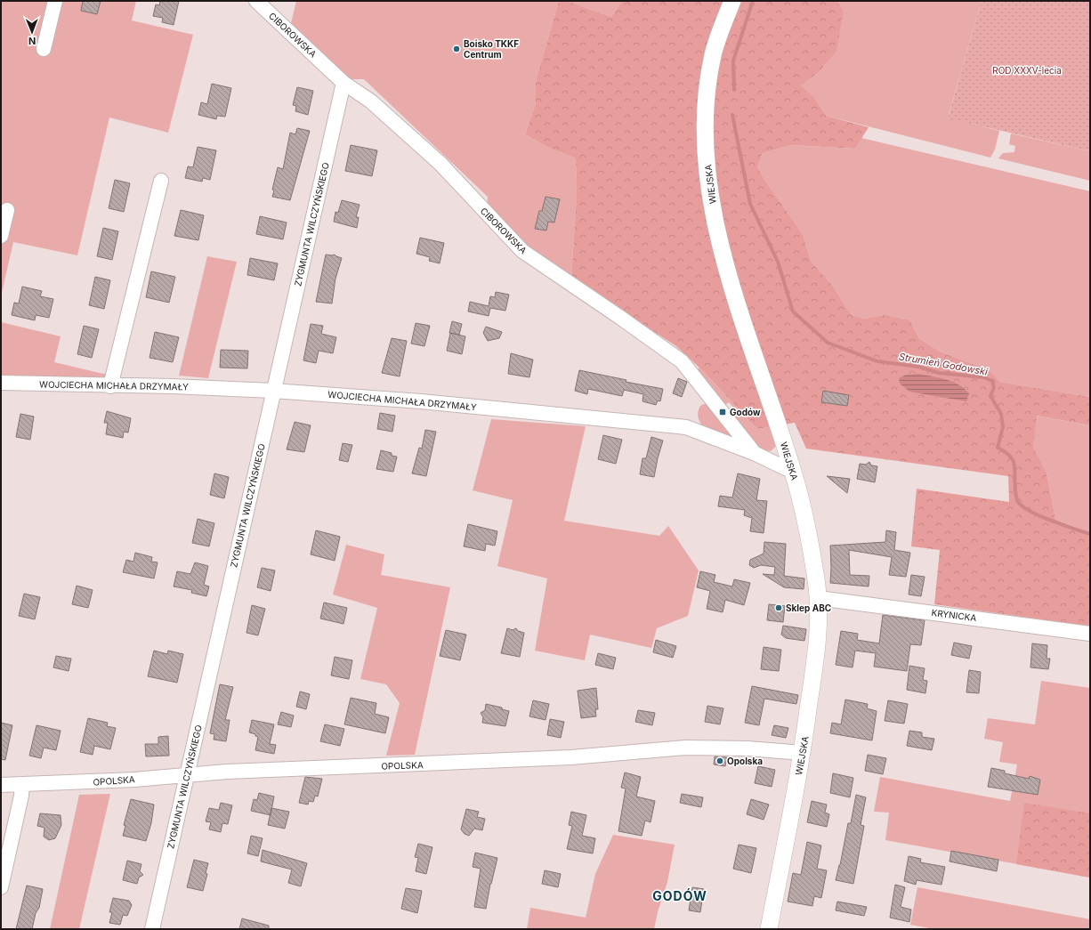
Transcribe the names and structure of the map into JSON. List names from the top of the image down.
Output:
{
  "streets": {
    "street": [
      "CIBOROWSKA",
      "WIEJSKA",
      "ZYGMUNTA WILCZYŃSKIEGO",
      "WOJCIECHA MICHAŁA DRZYMAŁY",
      "KRYNICKA",
      "OPOLSKA"
    ]
  },
  "crossings": [
    ["CIBOROWSKA", "ZYGMUNTA WILCZYŃSKIEGO"],
    ["CIBOROWSKA", "WOJCIECHA MICHAŁA DRZYMAŁY"],
    ["WIEJSKA", "WOJCIECHA MICHAŁA DRZYMAŁY"],
    ["WIEJSKA", "KRYNICKA"],
    ["WIEJSKA", "OPOLSKA"],
    ["ZYGMUNTA WILCZYŃSKIEGO", "WOJCIECHA MICHAŁA DRZYMAŁY"],
    ["ZYGMUNTA WILCZYŃSKIEGO", "OPOLSKA"]
  ],
  "districts": ["GODÓW"],
  "water": ["Strumień Godowski"],
  "parks": ["ROD XXXV-lecia"],
  "places": {
    "other": ["Boisko TKKF Centrum", "Sklep ABC", "Opolska"],
    "transit": ["Godów"]
  },
  "north": "bottom"
}
